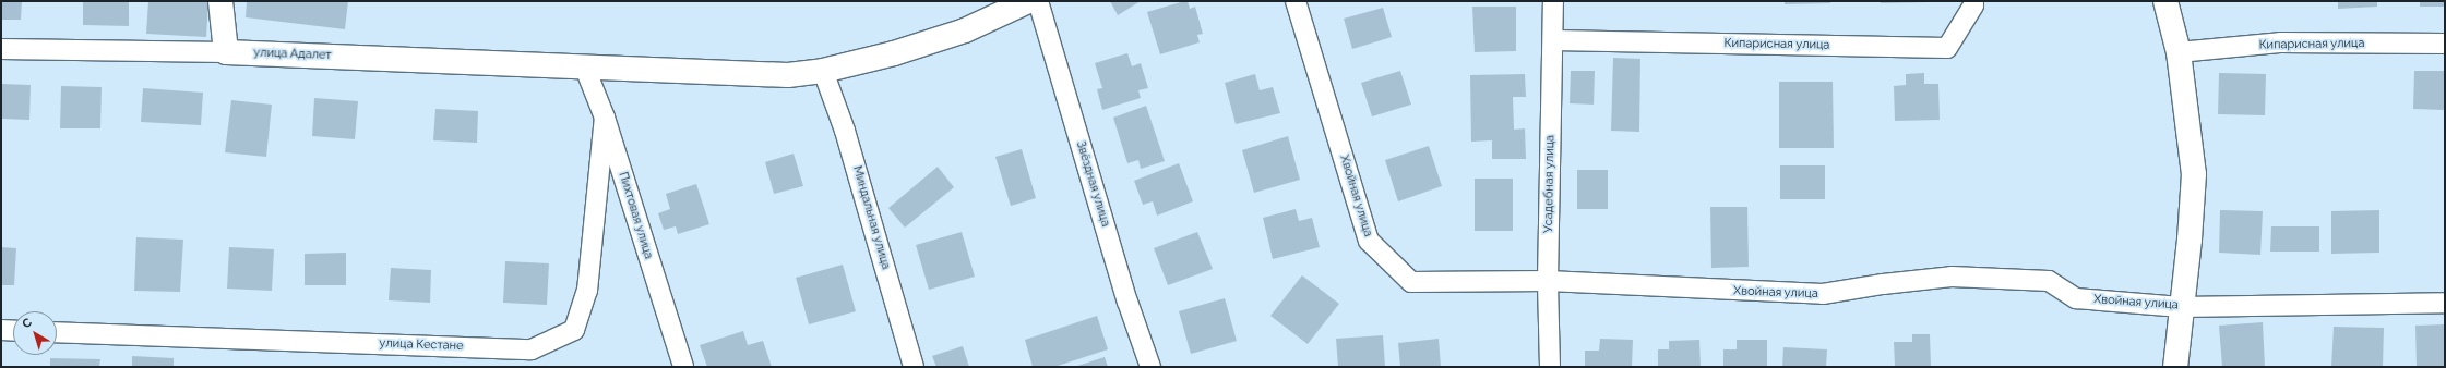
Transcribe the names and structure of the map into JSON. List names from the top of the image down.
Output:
{
  "streets": {
    "street": [
      "Кипарисная улица",
      "улица Адалет",
      "Звёздная улица",
      "Усадебная улица",
      "Хвойная улица",
      "Пихтовая улица",
      "Миндальная улица",
      "улица Кестане"
    ]
  },
  "crossings": [
    ["Кипарисная улица", "Усадебная улица"],
    ["улица Адалет", "Пихтовая улица"],
    ["улица Адалет", "Миндальная улица"],
    ["Усадебная улица", "Хвойная улица"],
    ["Пихтовая улица", "улица Кестане"]
  ],
  "north": "top left"
}
